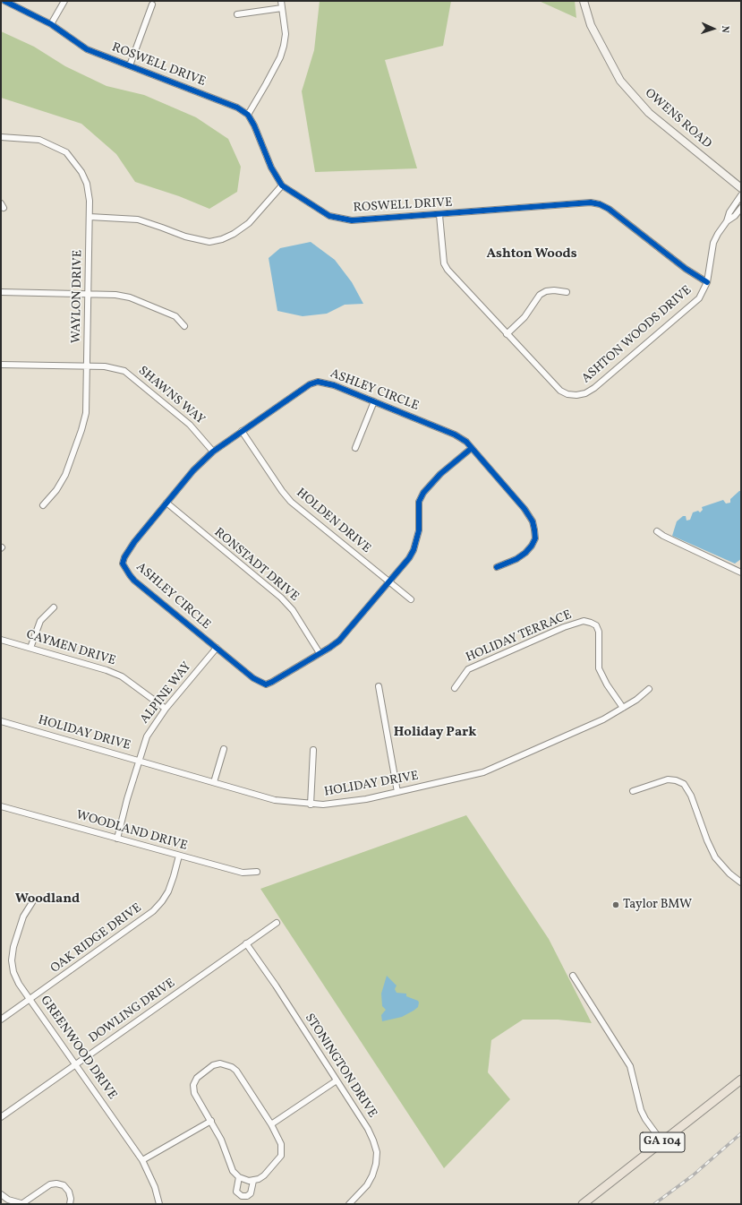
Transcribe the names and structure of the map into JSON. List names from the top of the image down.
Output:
{
  "streets": {
    "main road": ["GA 104"],
    "street": [
      "ROSWELL DRIVE",
      "OWENS ROAD",
      "WAYLON DRIVE",
      "ASHTON WOODS DRIVE",
      "ASHLEY CIRCLE",
      "SHAWNS WAY",
      "HOLDEN DRIVE",
      "RONSTADT DRIVE",
      "HOLIDAY TERRACE",
      "CAYMEN DRIVE",
      "ALPINE WAY",
      "HOLIDAY DRIVE",
      "WOODLAND DRIVE",
      "OAK RIDGE DRIVE",
      "DOWLING DRIVE",
      "GREENWOOD DRIVE",
      "STONINGTON DRIVE"
    ]
  },
  "crossings": [
    ["ROSWELL DRIVE", "ASHTON WOODS DRIVE"],
    ["WAYLON DRIVE", "SHAWNS WAY"],
    ["ASHLEY CIRCLE", "SHAWNS WAY"],
    ["ASHLEY CIRCLE", "HOLDEN DRIVE"],
    ["ASHLEY CIRCLE", "RONSTADT DRIVE"],
    ["ASHLEY CIRCLE", "ALPINE WAY"],
    ["HOLIDAY TERRACE", "HOLIDAY DRIVE"],
    ["CAYMEN DRIVE", "ALPINE WAY"],
    ["ALPINE WAY", "HOLIDAY DRIVE"],
    ["ALPINE WAY", "WOODLAND DRIVE"],
    ["WOODLAND DRIVE", "OAK RIDGE DRIVE"],
    ["OAK RIDGE DRIVE", "GREENWOOD DRIVE"],
    ["DOWLING DRIVE", "GREENWOOD DRIVE"],
    ["DOWLING DRIVE", "STONINGTON DRIVE"]
  ],
  "districts": ["Ashton Woods", "Holiday Park", "Woodland"],
  "places": ["Taylor BMW"],
  "north": "right"
}
